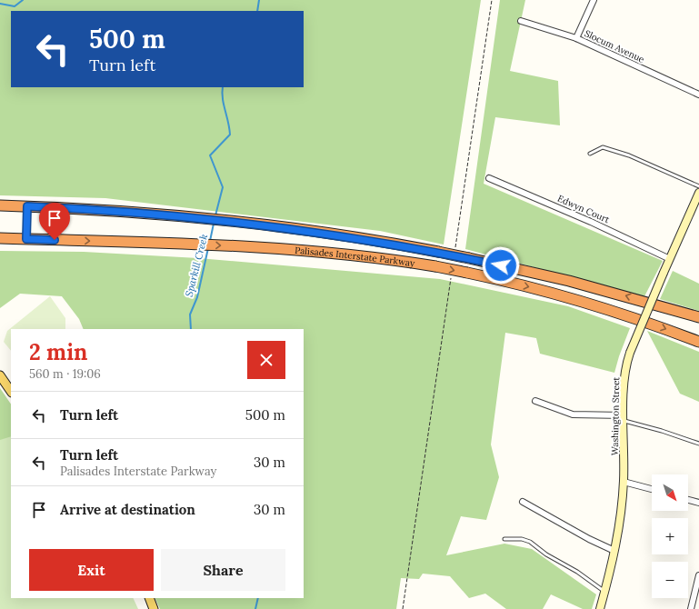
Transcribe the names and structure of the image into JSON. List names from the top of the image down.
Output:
{
  "streets": {
    "highway": ["Palisades Interstate Parkway"],
    "main road": ["Washington Street"],
    "street": ["Slocum Avenue", "Edwyn Court"]
  },
  "crossings": [
    ["Edwyn Court", "Washington Street"]
  ],
  "water": ["Sparkill Creek"],
  "north": "bottom right",
  "page": {
    "turn": ["500 m", "Turn left"],
    "heading": ["2 min", "560 m · 19:06"],
    "list": [
      {
        "name": "Turn left",
        "value": "500 m"
      },
      {
        "name": "Turn left",
        "note": "Palisades Interstate Parkway",
        "value": "30 m"
      },
      {
        "name": "Arrive at destination",
        "value": "30 m"
      }
    ],
    "map_buttons": ["+", "−"],
    "buttons": ["Exit", "Share"]
  }
}
